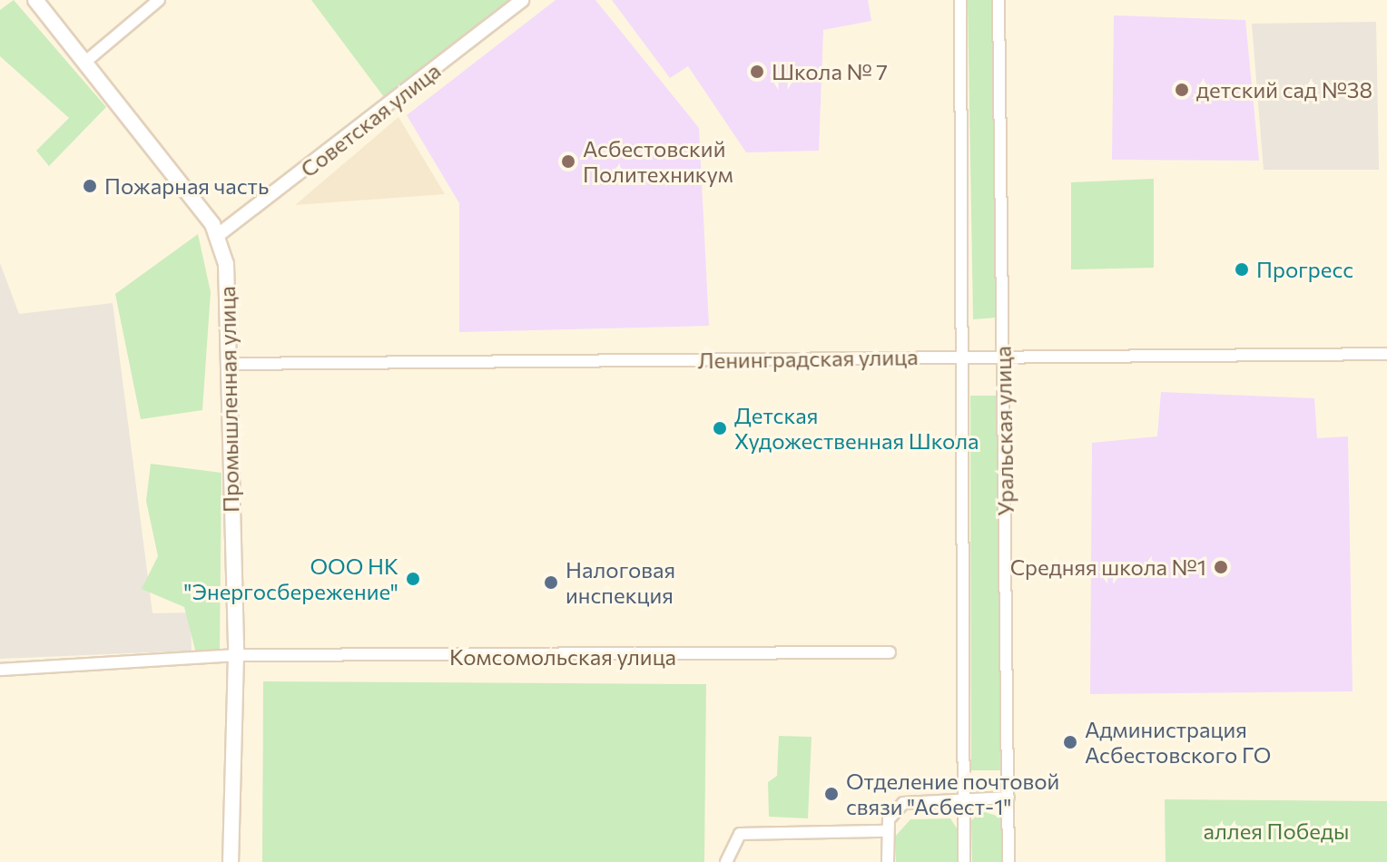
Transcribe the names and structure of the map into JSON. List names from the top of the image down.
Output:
{
  "streets": {
    "main road": ["Промышленная улица"],
    "street": [
      "Советская улица",
      "Ленинградская улица",
      "Уральская улица",
      "Комсомольская улица"
    ]
  },
  "crossings": [
    ["Советская улица", "Промышленная улица"],
    ["Ленинградская улица", "Промышленная улица"],
    ["Ленинградская улица", "Уральская улица"],
    ["Промышленная улица", "Комсомольская улица"]
  ],
  "parks": ["аллея Победы"],
  "places": [
    "Школа № 7",
    "детский сад №38",
    "Асбестовский Политехникум",
    "Пожарная часть",
    "Прогресс",
    "Детская Художественная Школа",
    "Средняя школа №1",
    "ООО НК \"Энергосбережение\"",
    "Налоговая инспекция",
    "Администрация Асбестовского ГО",
    "Отделение почтовой связи \"Асбест-1\""
  ]
}
